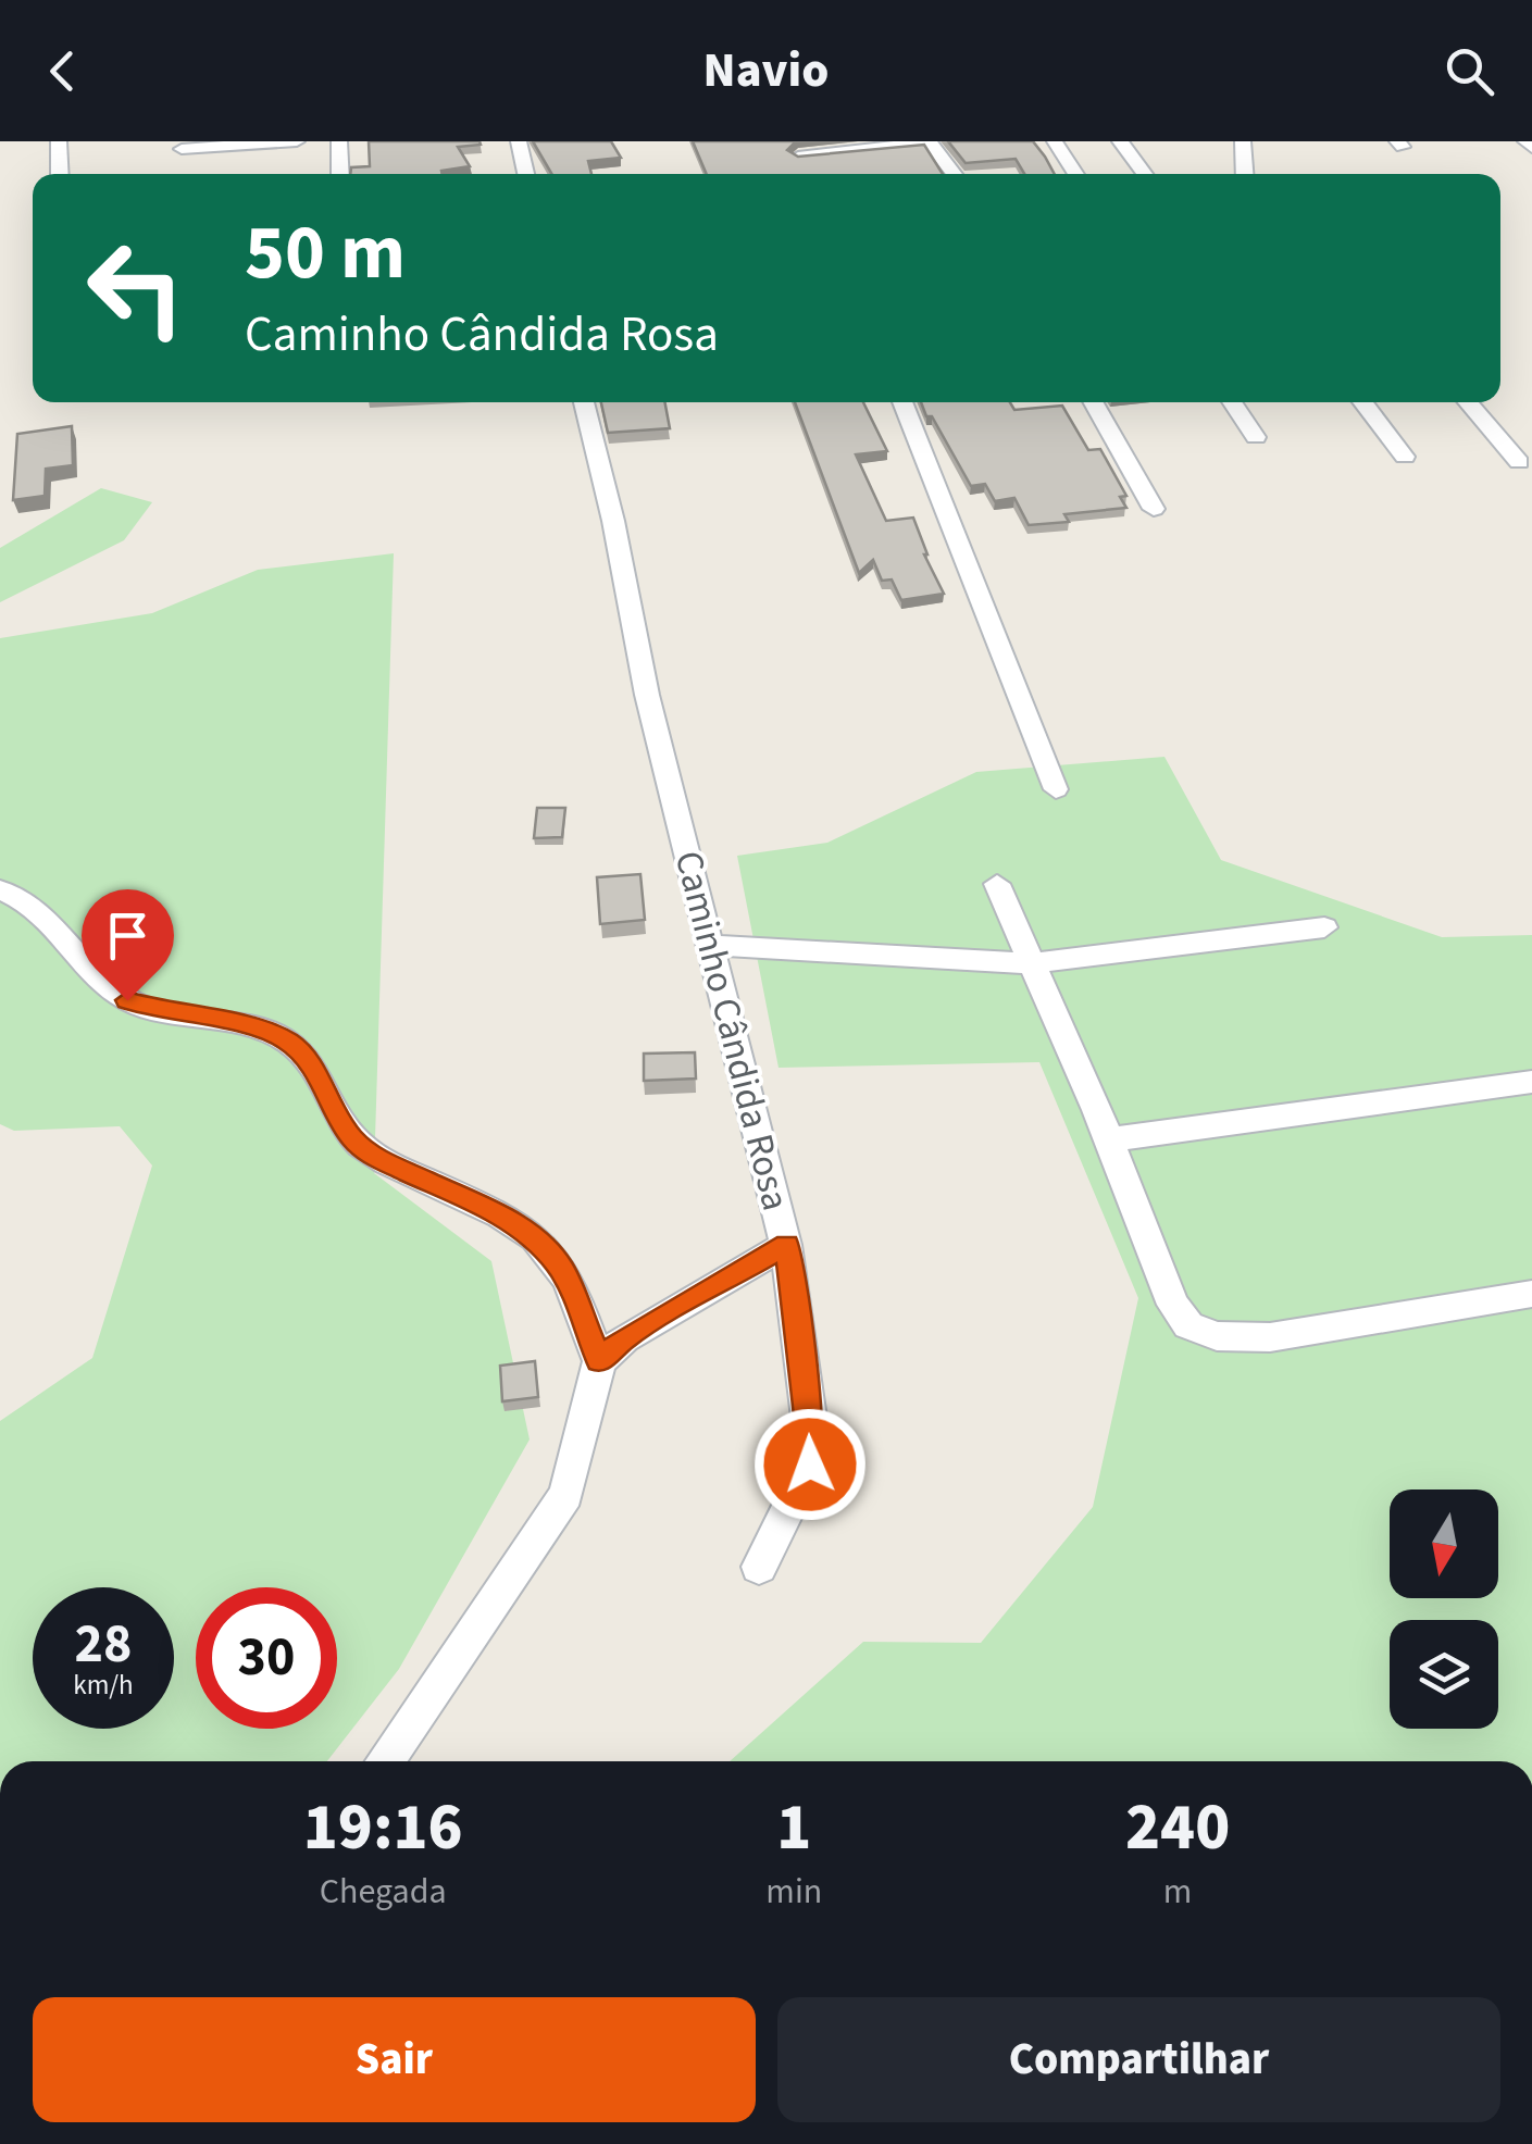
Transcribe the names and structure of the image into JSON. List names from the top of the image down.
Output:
{
  "streets": {
    "street": ["Caminho Cândida Rosa"]
  },
  "north": "bottom",
  "page": {
    "header": "Navio",
    "turn": ["50 m", "Caminho Cândida Rosa"],
    "speed": "28 km/h",
    "limit": "30",
    "eta": [
      "19:16",
      "Chegada",
      "1",
      "min",
      "240",
      "m"
    ],
    "buttons": ["Sair", "Compartilhar"]
  }
}
